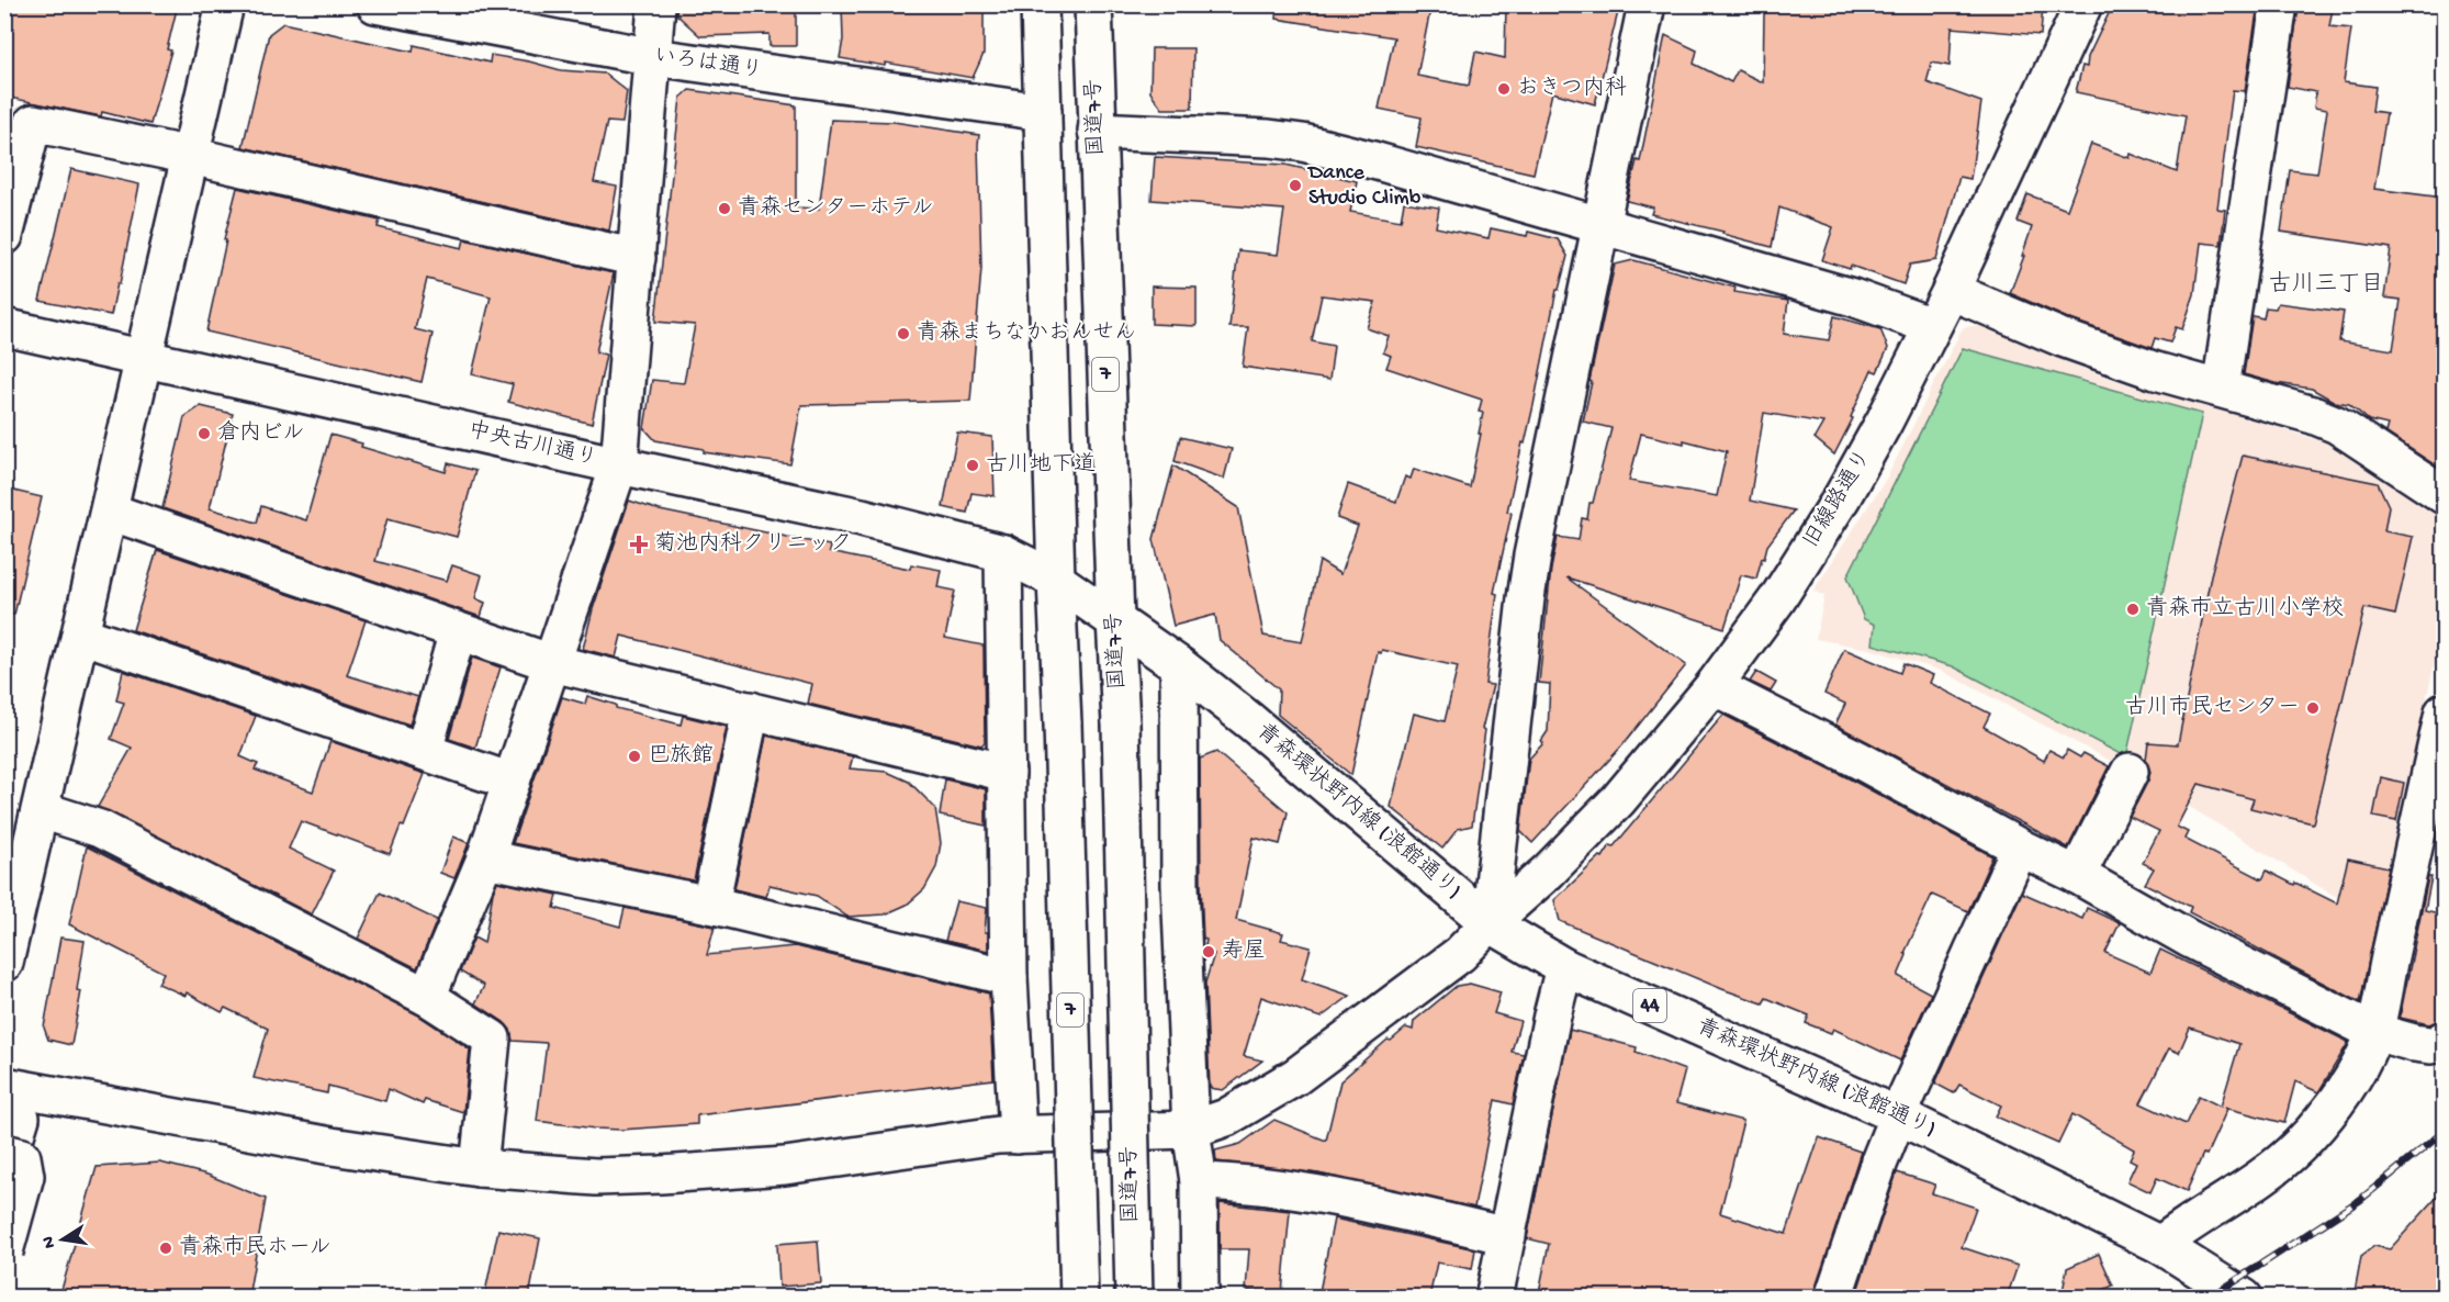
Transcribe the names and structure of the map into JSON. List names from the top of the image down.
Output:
{
  "streets": {
    "main road": [
      "いろは通り",
      "国道7号",
      "7",
      "中央古川通り",
      "旧線路通り",
      "青森環状野内線 (浪館通り)",
      "44"
    ]
  },
  "crossings": [
    ["いろは通り", "7"],
    ["国道7号", "青森環状野内線 (浪館通り)"],
    ["7", "中央古川通り"],
    ["7", "青森環状野内線 (浪館通り)"],
    ["中央古川通り", "青森環状野内線 (浪館通り)"],
    ["旧線路通り", "青森環状野内線 (浪館通り)"]
  ],
  "districts": ["古川三丁目"],
  "places": {
    "other": [
      "おきつ内科",
      "Dance Studio Climb",
      "青森センターホテル",
      "青森まちなかおんせん",
      "倉内ビル",
      "古川地下道",
      "青森市立古川小学校",
      "古川市民センター",
      "巴旅館",
      "寿屋",
      "青森市民ホール"
    ],
    "health": ["菊池内科クリニック"]
  },
  "north": "left"
}
